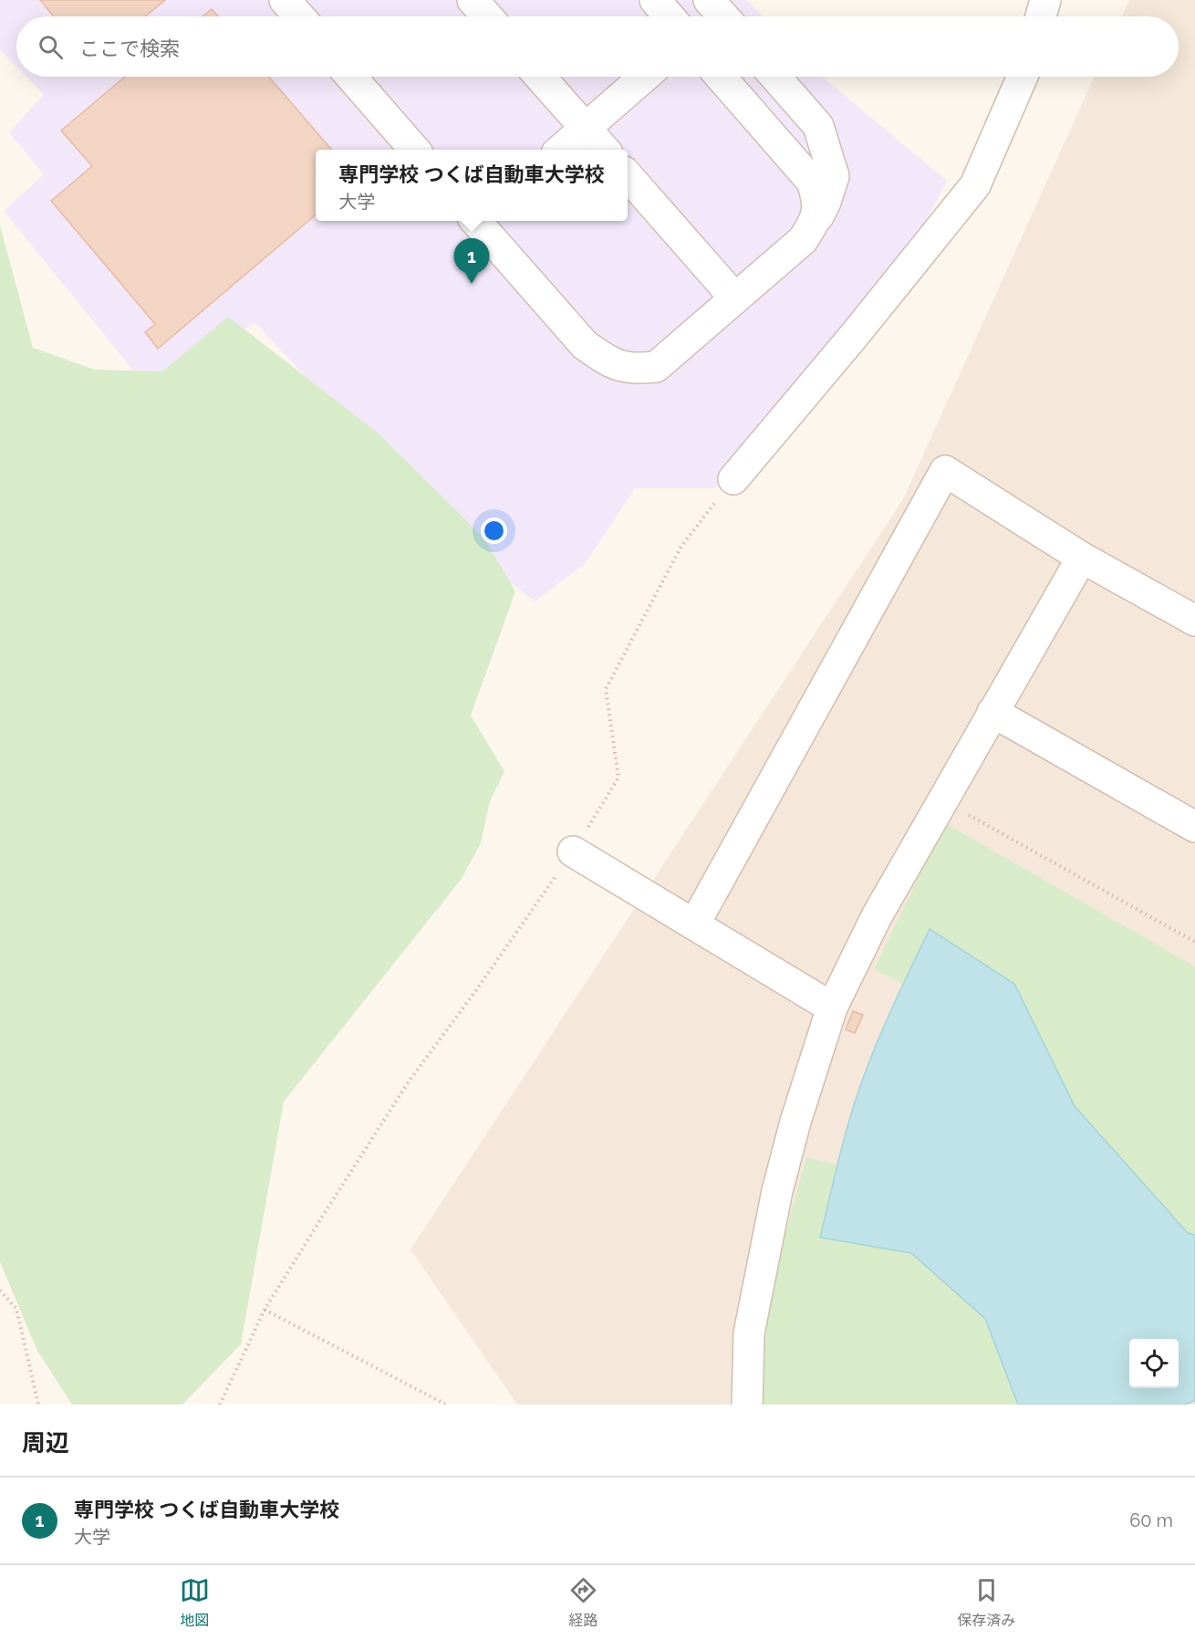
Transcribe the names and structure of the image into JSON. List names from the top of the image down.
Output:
{
  "page": {
    "search": "ここで検索",
    "popup": ["専門学校 つくば自動車大学校", "大学"],
    "pins": "1",
    "heading": "周辺",
    "list": [
      {
        "mark": "1",
        "name": "専門学校 つくば自動車大学校",
        "note": "大学",
        "value": "60 m"
      }
    ],
    "nav": ["地図", "経路", "保存済み"]
  }
}
